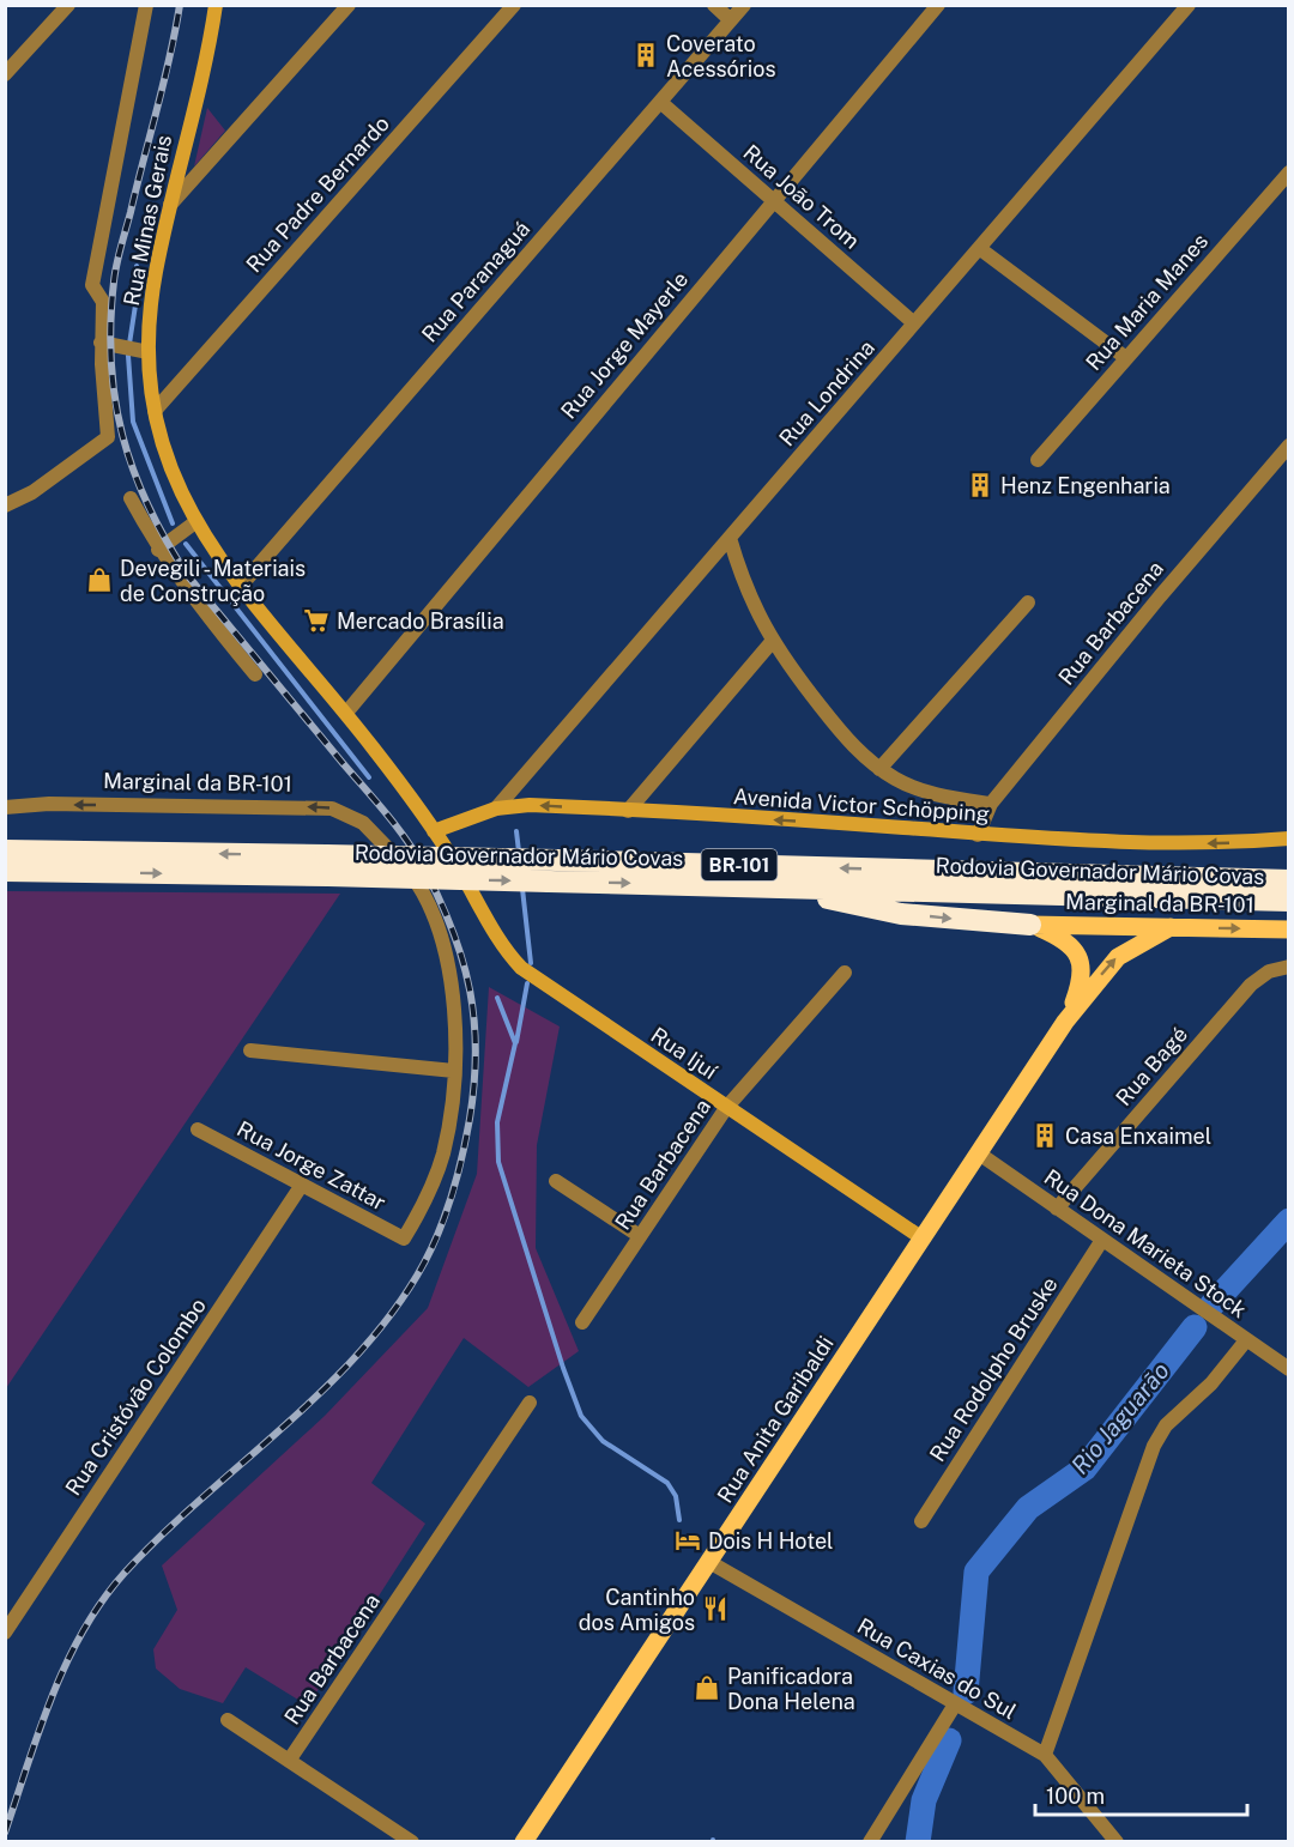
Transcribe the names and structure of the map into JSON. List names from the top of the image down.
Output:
{
  "streets": {
    "highway": ["Rodovia Governador Mário Covas", "BR-101"],
    "main road": [
      "Rua Minas Gerais",
      "Marginal da BR-101",
      "Avenida Victor Schöpping",
      "Rua Ijuí",
      "Rua Anita Garibaldi"
    ],
    "street": [
      "Rua Padre Bernardo",
      "Rua João Trom",
      "Rua Paranaguá",
      "Rua Maria Manes",
      "Rua Jorge Mayerle",
      "Rua Londrina",
      "Rua Barbacena",
      "Rua Bagé",
      "Rua Jorge Zattar",
      "Rua Dona Marieta Stock",
      "Rua Rodolpho Bruske",
      "Rua Cristóvão Colombo",
      "Rua Caxias do Sul"
    ]
  },
  "crossings": [
    ["Rua Padre Bernardo", "Rua Minas Gerais"],
    ["Rua João Trom", "Rua Paranaguá"],
    ["Rua João Trom", "Rua Jorge Mayerle"],
    ["Rua João Trom", "Rua Londrina"],
    ["Rua Minas Gerais", "Rua Paranaguá"],
    ["Rua Minas Gerais", "Rua Jorge Mayerle"],
    ["Rua Minas Gerais", "Avenida Victor Schöpping"],
    ["Rua Minas Gerais", "Rua Ijuí"],
    ["Rua Londrina", "Avenida Victor Schöpping"],
    ["Rua Barbacena", "Avenida Victor Schöpping"],
    ["Rua Barbacena", "Rua Ijuí"],
    ["Marginal da BR-101", "Rua Jorge Zattar"],
    ["Marginal da BR-101", "Rua Anita Garibaldi"],
    ["Rua Ijuí", "Rua Anita Garibaldi"],
    ["Rua Bagé", "Rua Dona Marieta Stock"],
    ["Rua Jorge Zattar", "Rua Cristóvão Colombo"],
    ["Rua Dona Marieta Stock", "Rua Rodolpho Bruske"],
    ["Rua Dona Marieta Stock", "Rua Anita Garibaldi"],
    ["Rua Anita Garibaldi", "Rua Caxias do Sul"]
  ],
  "one_way": ["Avenida Victor Schöpping"],
  "water": ["Rio Jaguarão"],
  "places": {
    "building": ["Coverato Acessórios", "Henz Engenharia", "Casa Enxaimel"],
    "shop": ["Devegili - Materiais de Construção", "Panificadora Dona Helena"],
    "supermarket": ["Mercado Brasília"],
    "hotel": ["Dois H Hotel"],
    "restaurant": ["Cantinho dos Amigos"]
  },
  "scale_bar": "100 m"
}
